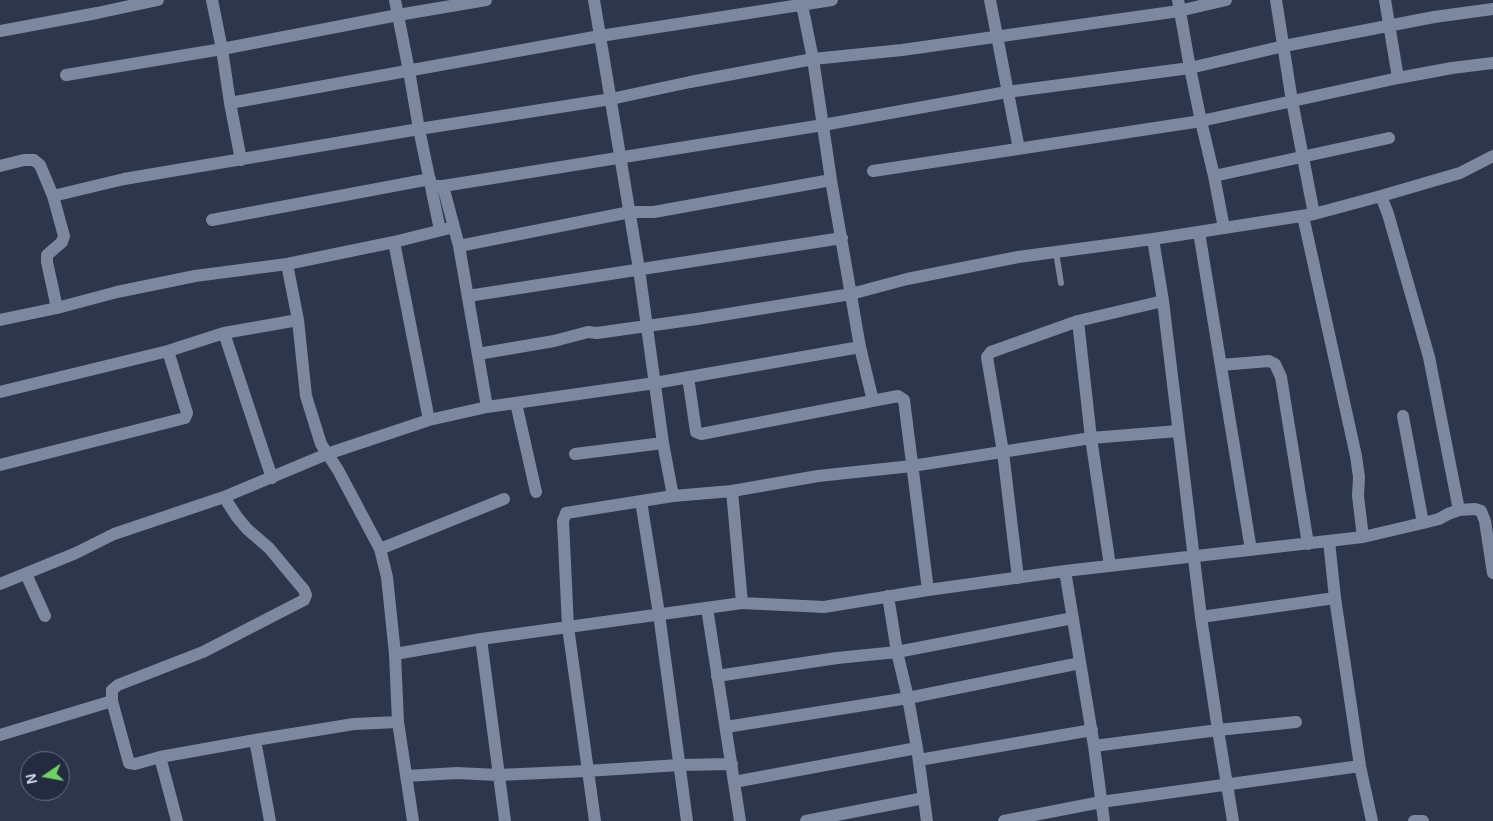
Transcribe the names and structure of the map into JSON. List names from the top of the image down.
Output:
{
  "north": "left"
}
